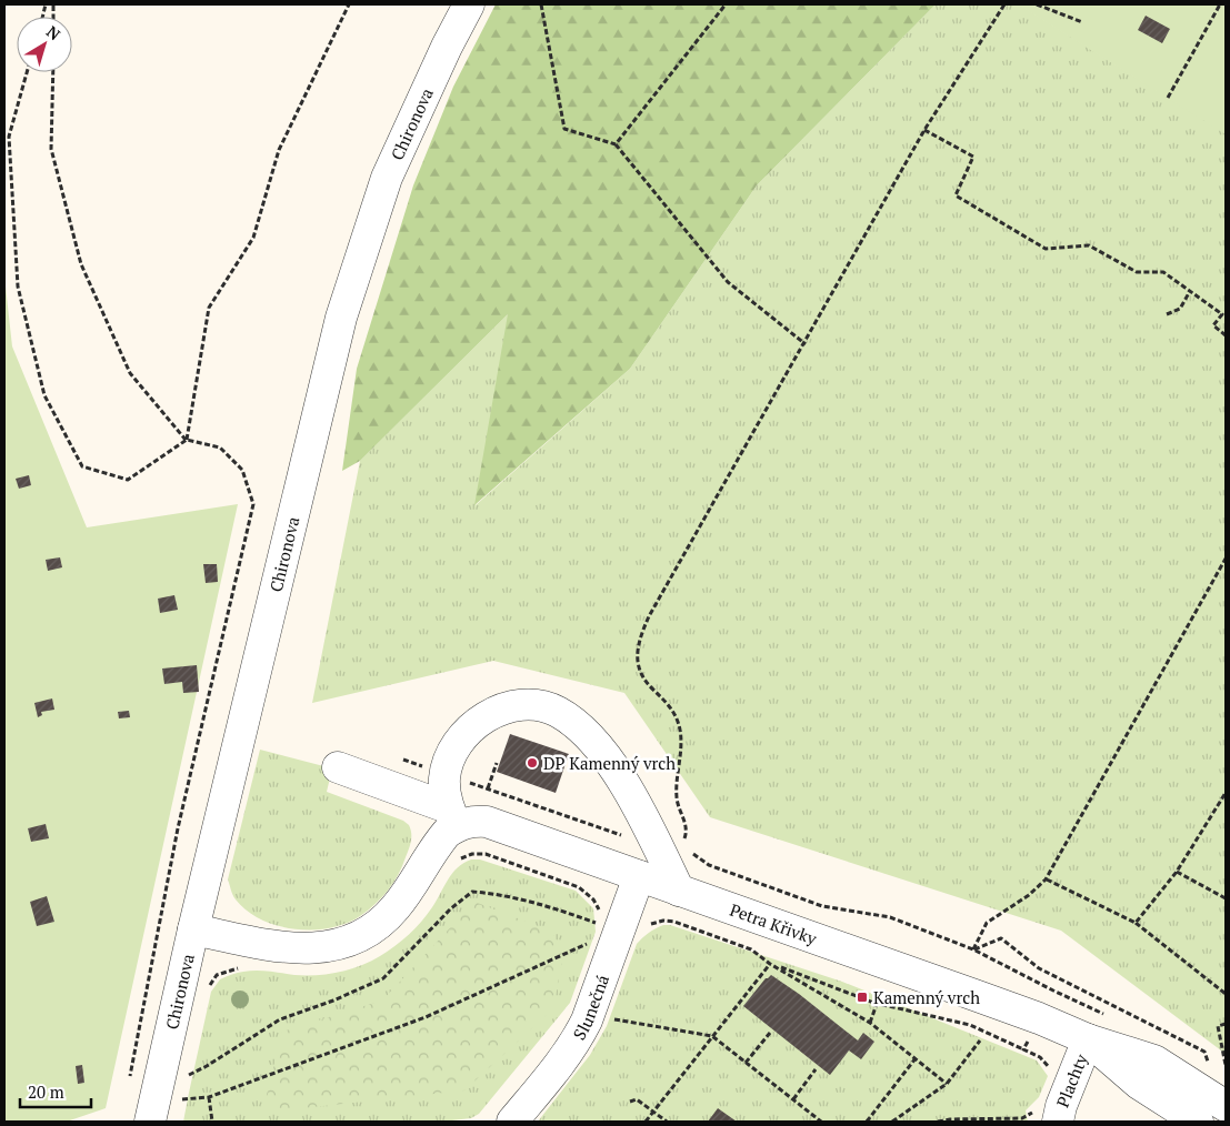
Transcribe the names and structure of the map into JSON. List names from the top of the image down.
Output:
{
  "streets": {
    "street": [
      "Chironova",
      "Petra Křivky",
      "Slunečná",
      "Plachty"
    ]
  },
  "crossings": [
    ["Petra Křivky", "Slunečná"],
    ["Petra Křivky", "Plachty"]
  ],
  "places": {
    "other": ["DP Kamenný vrch"],
    "transit": ["Kamenný vrch"]
  },
  "scale_bar": "20 m",
  "north": "top right"
}
